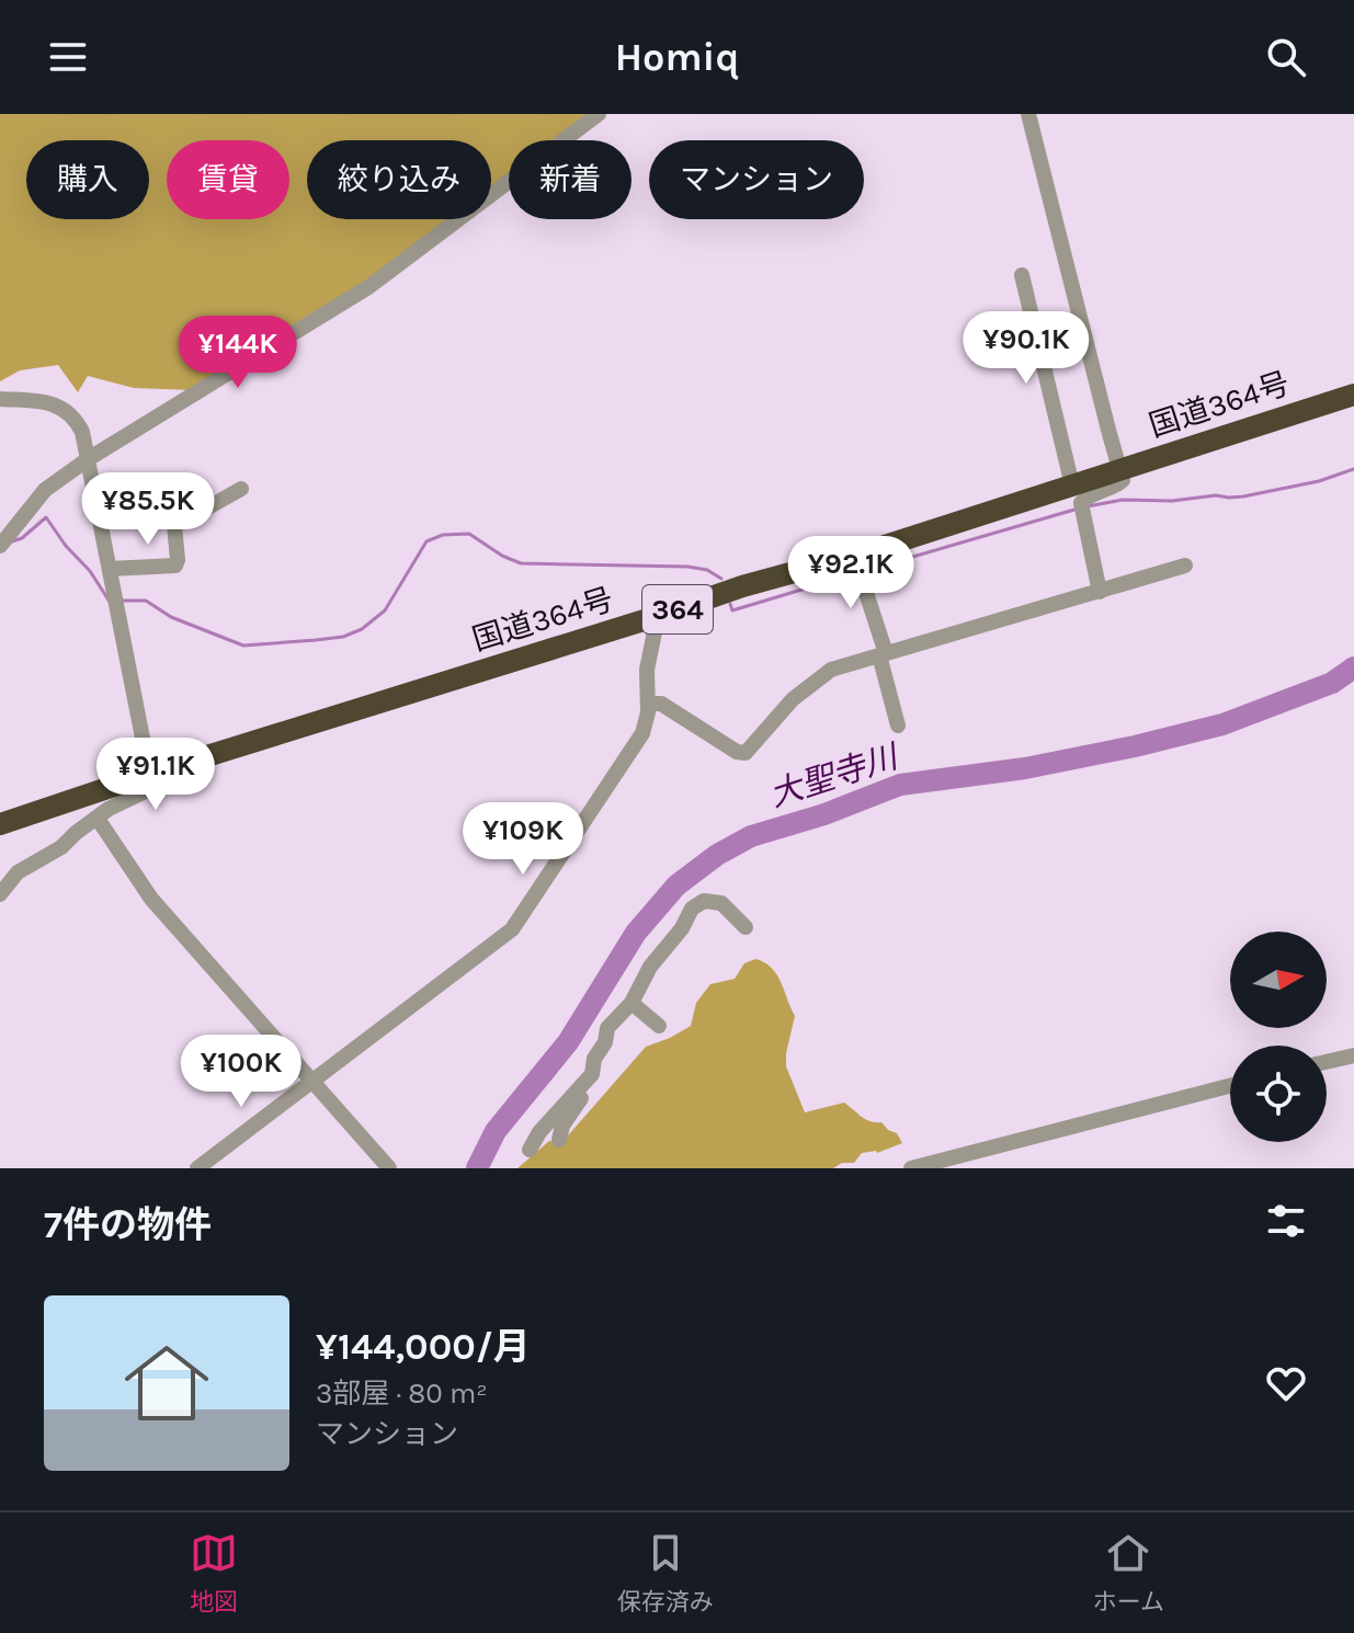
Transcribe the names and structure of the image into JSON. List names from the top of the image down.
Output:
{
  "streets": {
    "highway": ["国道364号", "364"]
  },
  "water": ["大聖寺川"],
  "north": "right",
  "page": {
    "header": "Homiq",
    "chip": [
      "購入",
      "賃貸",
      "絞り込み",
      "新着",
      "マンション"
    ],
    "price": [
      "¥90.1K",
      "¥144K",
      "¥85.5K",
      "¥92.1K",
      "¥91.1K",
      "¥109K",
      "¥100K"
    ],
    "heading": "7件の物件",
    "list": [
      {
        "name": "¥144,000/月",
        "note": "3部屋 · 80 m² · マンション"
      }
    ],
    "tabs": ["地図", "保存済み", "ホーム"]
  }
}
